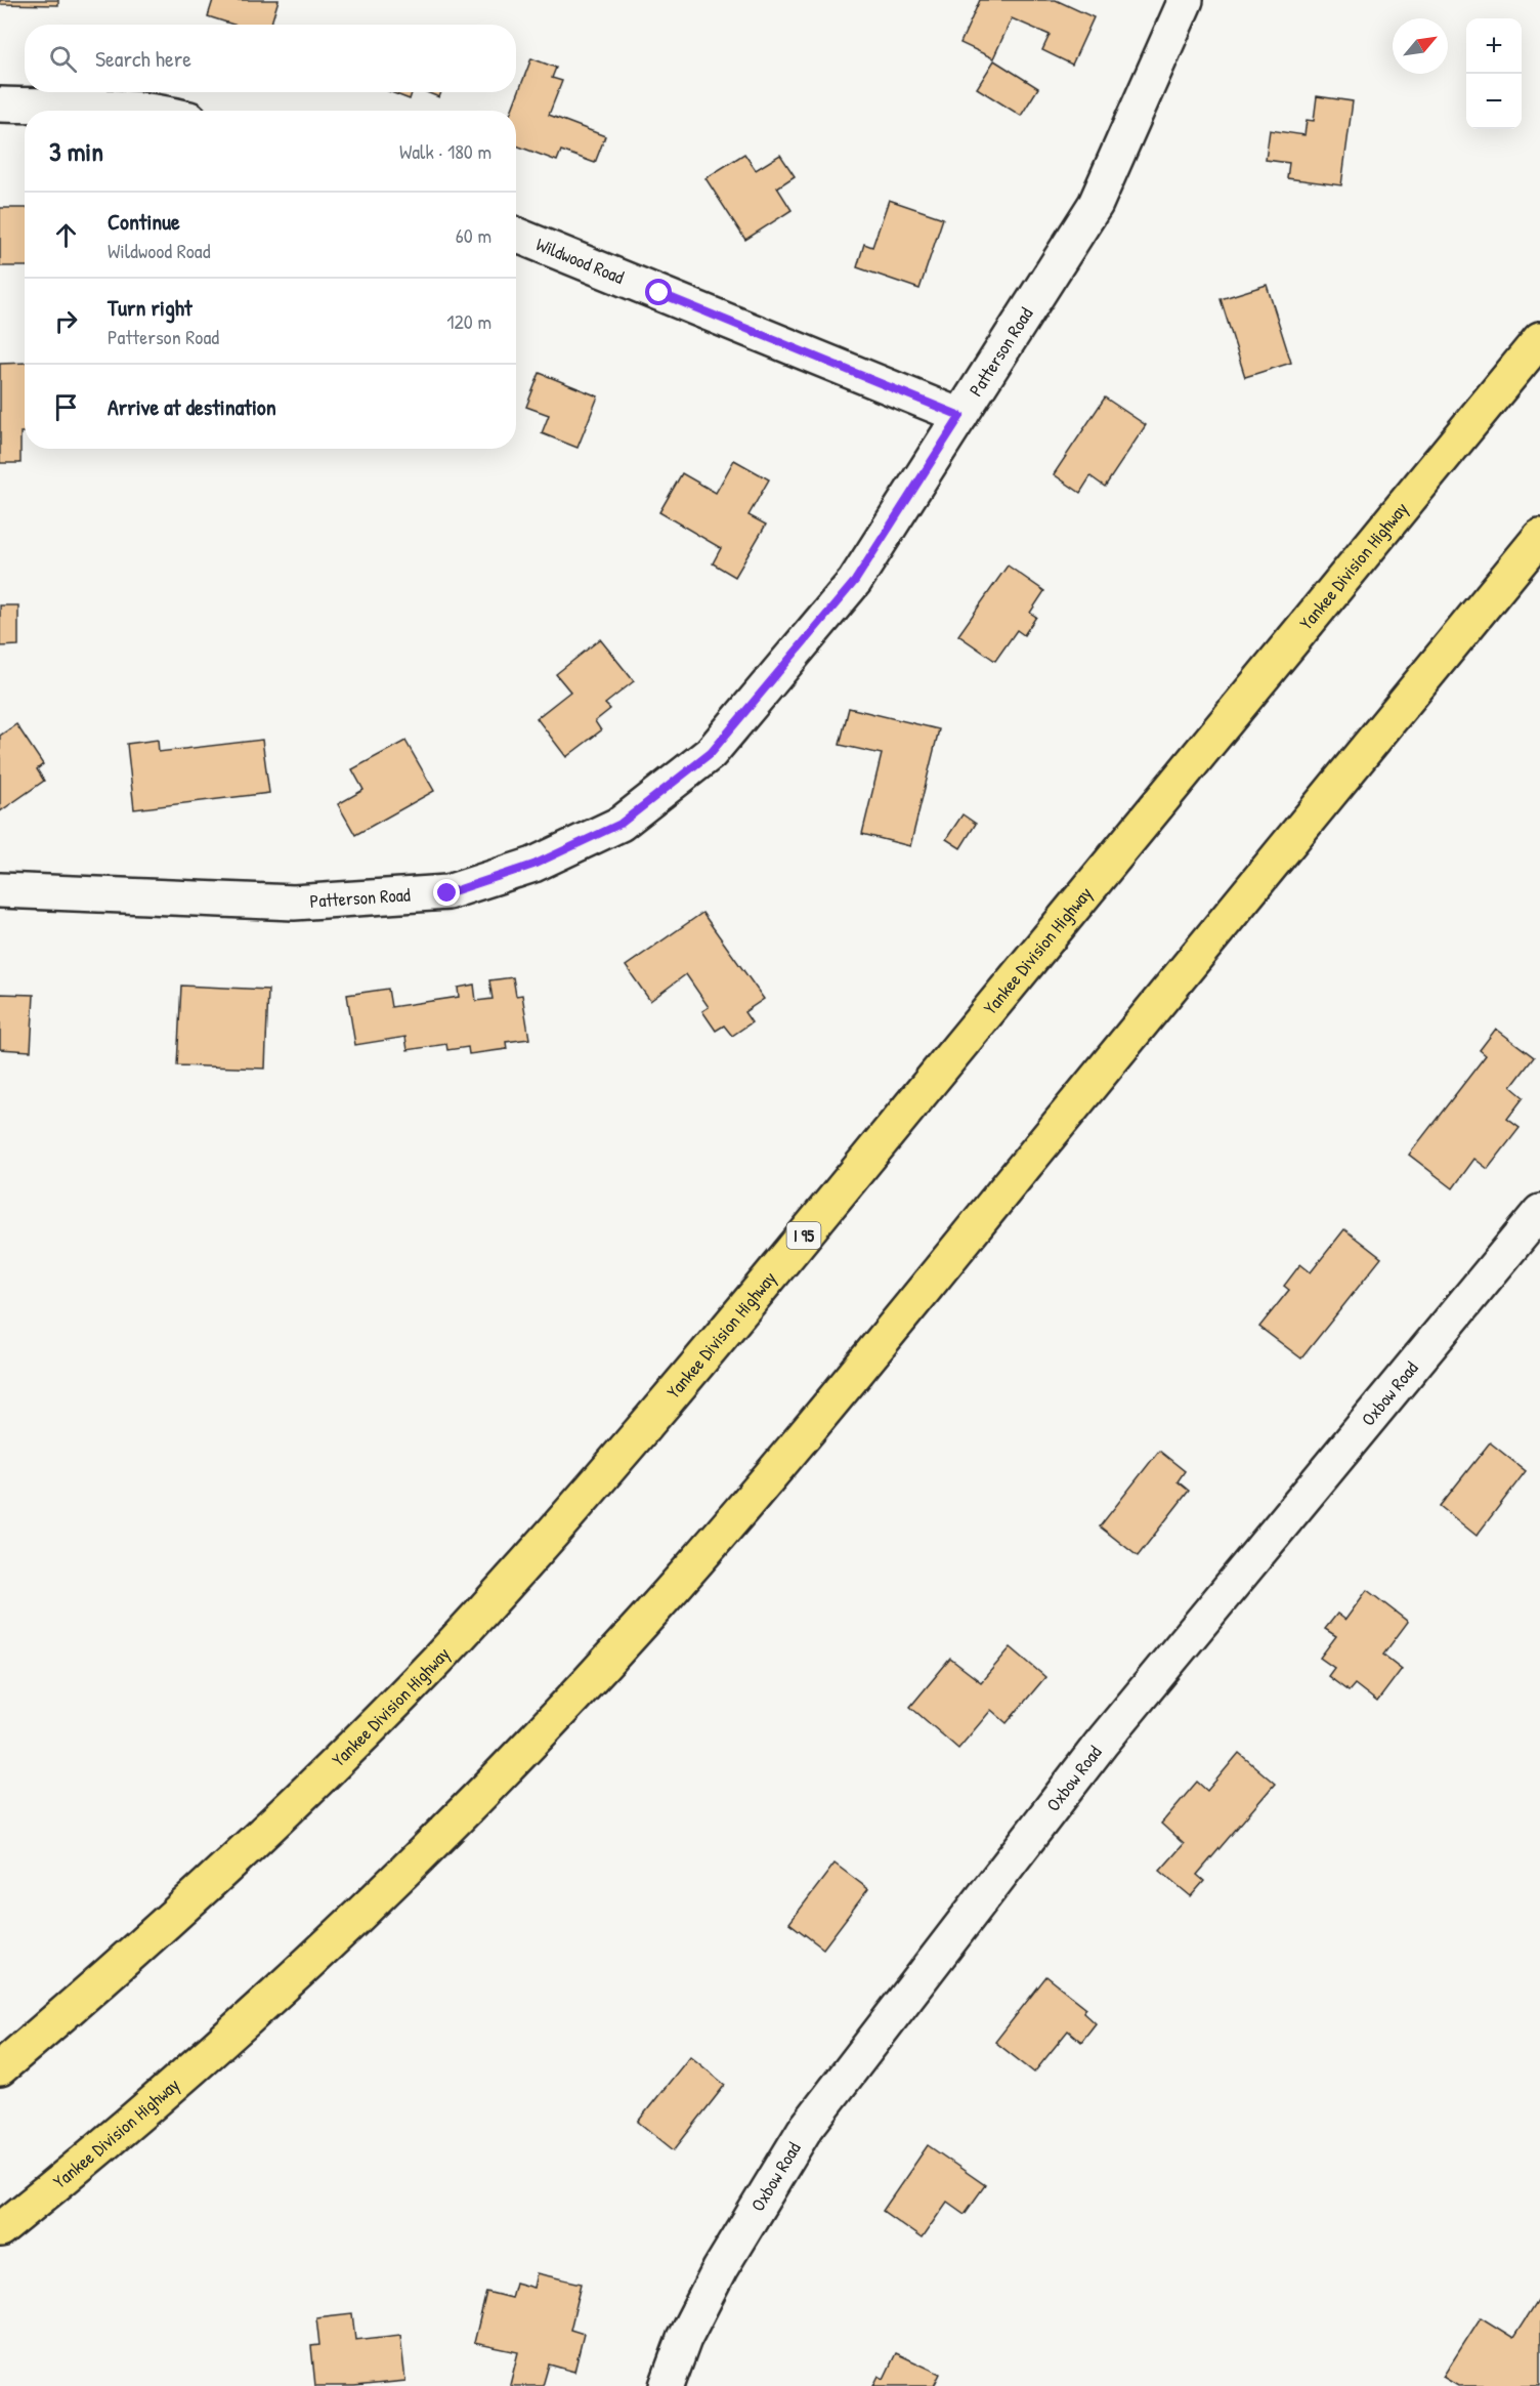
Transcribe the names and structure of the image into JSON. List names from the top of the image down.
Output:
{
  "streets": {
    "highway": ["Yankee Division Highway", "I 95"],
    "street": ["Wildwood Road", "Patterson Road", "Oxbow Road"]
  },
  "crossings": [
    ["Wildwood Road", "Patterson Road"]
  ],
  "north": "top right",
  "page": {
    "map_buttons": ["+", "−"],
    "search": "Search here",
    "heading": ["3 min", "Walk · 180 m"],
    "list": [
      ["Continue", "Wildwood Road", "60 m"],
      ["Turn right", "Patterson Road", "120 m"],
      "Arrive at destination"
    ]
  }
}
